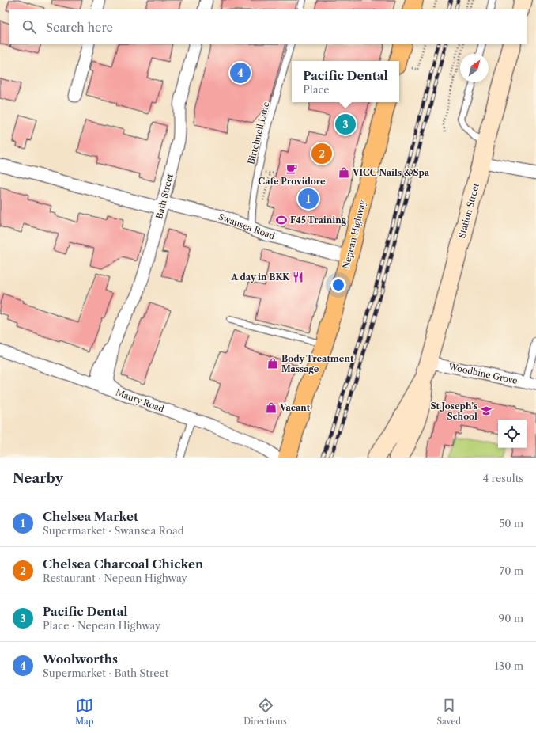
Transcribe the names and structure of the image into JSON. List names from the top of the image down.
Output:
{
  "streets": {
    "highway": ["Nepean Highway"],
    "street": [
      "Bath Street",
      "Station Street",
      "Swansea Road",
      "Woodbine Grove",
      "Maury Road"
    ],
    "lane": ["Birtchnell Lane"]
  },
  "crossings": [
    ["Birtchnell Lane", "Swansea Road"],
    ["Bath Street", "Swansea Road"],
    ["Bath Street", "Maury Road"],
    ["Station Street", "Woodbine Grove"],
    ["Swansea Road", "Nepean Highway"]
  ],
  "places": {
    "cafe": ["Cafe Providore"],
    "shop": ["VICC Nails & Spa", "Body Treatment Massage", "Vacant"],
    "sports": ["F45 Training"],
    "restaurant": ["A day in BKK"],
    "school or university": ["St Joseph’s School"]
  },
  "north": "top right",
  "page": {
    "search": "Search here",
    "popup": ["Pacific Dental", "Place"],
    "pins": [
      "4",
      "3",
      "2",
      "1"
    ],
    "heading": ["Nearby", "4 results"],
    "list": [
      {
        "mark": "1",
        "name": "Chelsea Market",
        "note": "Supermarket · Swansea Road",
        "value": "50 m"
      },
      {
        "mark": "2",
        "name": "Chelsea Charcoal Chicken",
        "note": "Restaurant · Nepean Highway",
        "value": "70 m"
      },
      {
        "mark": "3",
        "name": "Pacific Dental",
        "note": "Place · Nepean Highway",
        "value": "90 m"
      },
      {
        "mark": "4",
        "name": "Woolworths",
        "note": "Supermarket · Bath Street",
        "value": "130 m"
      }
    ],
    "nav": ["Map", "Directions", "Saved"]
  }
}
